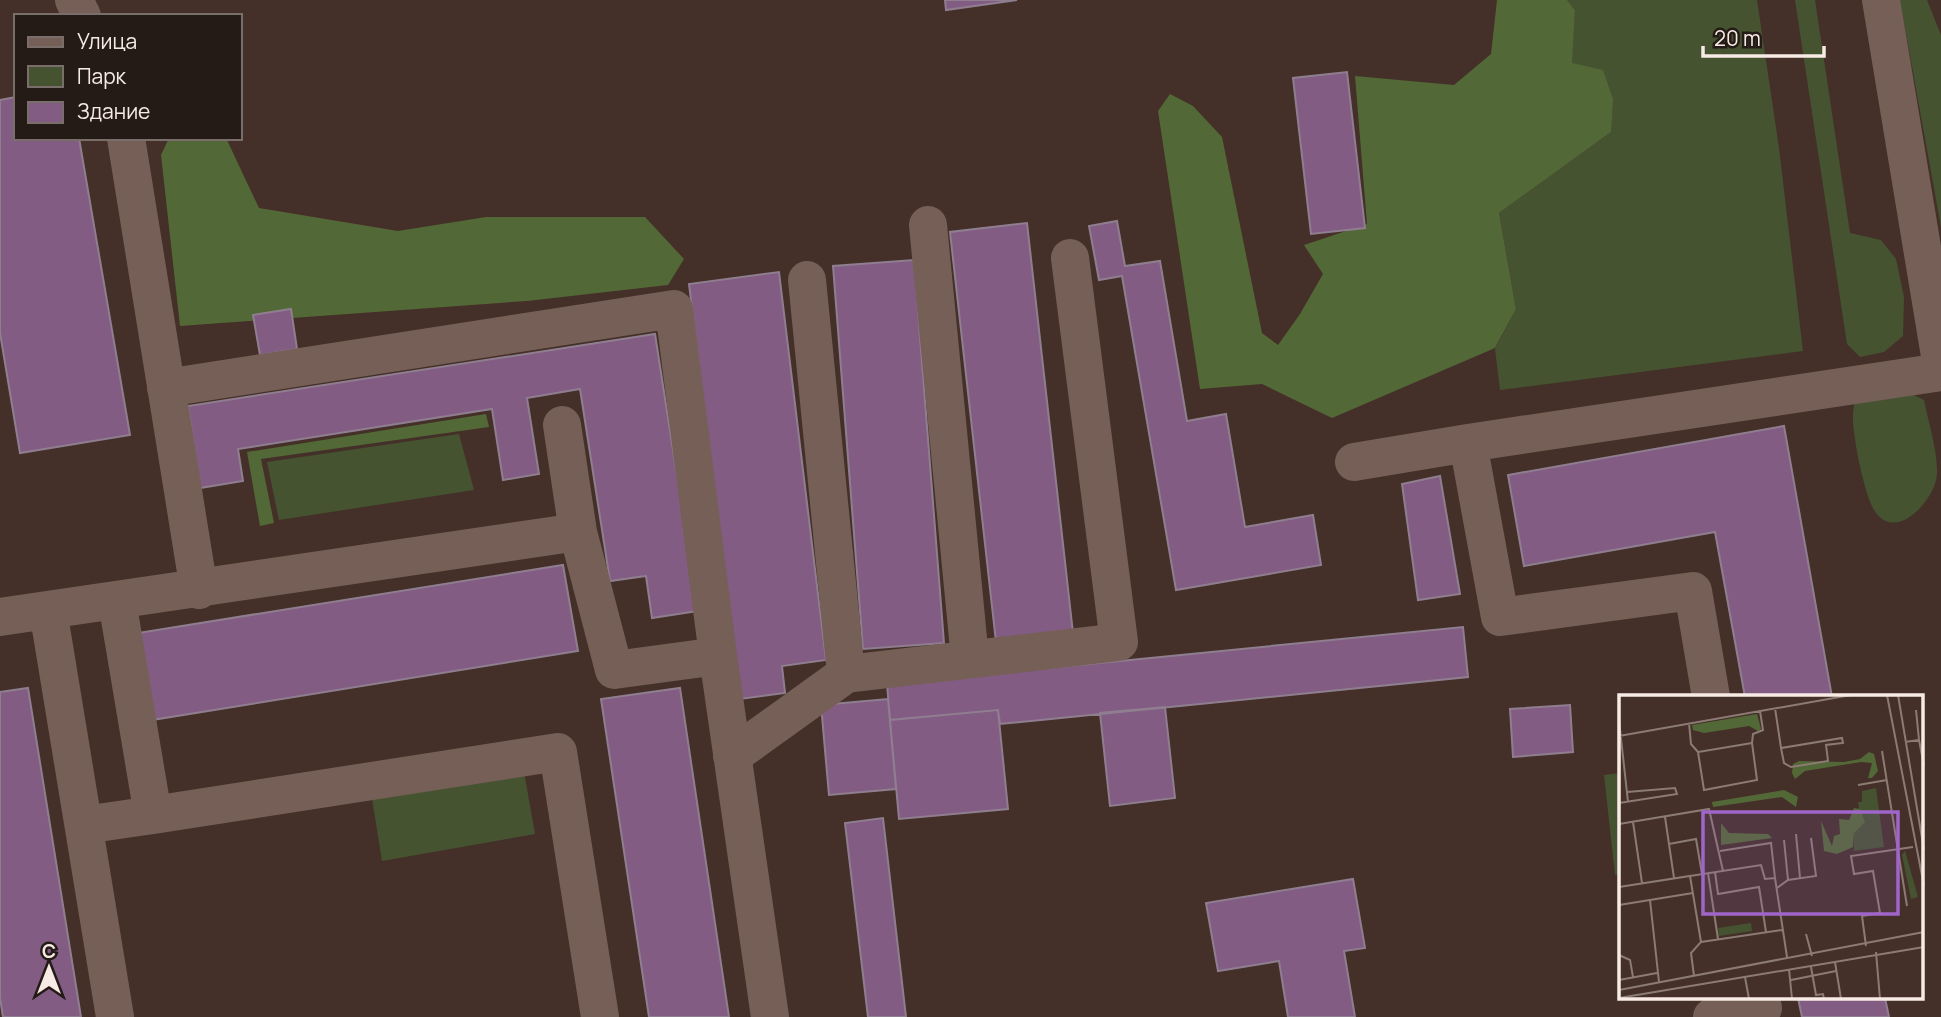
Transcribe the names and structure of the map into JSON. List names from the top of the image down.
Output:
{
  "legend": ["Улица", "Парк", "Здание"],
  "scale_bar": "20 m",
  "north": "top"
}
